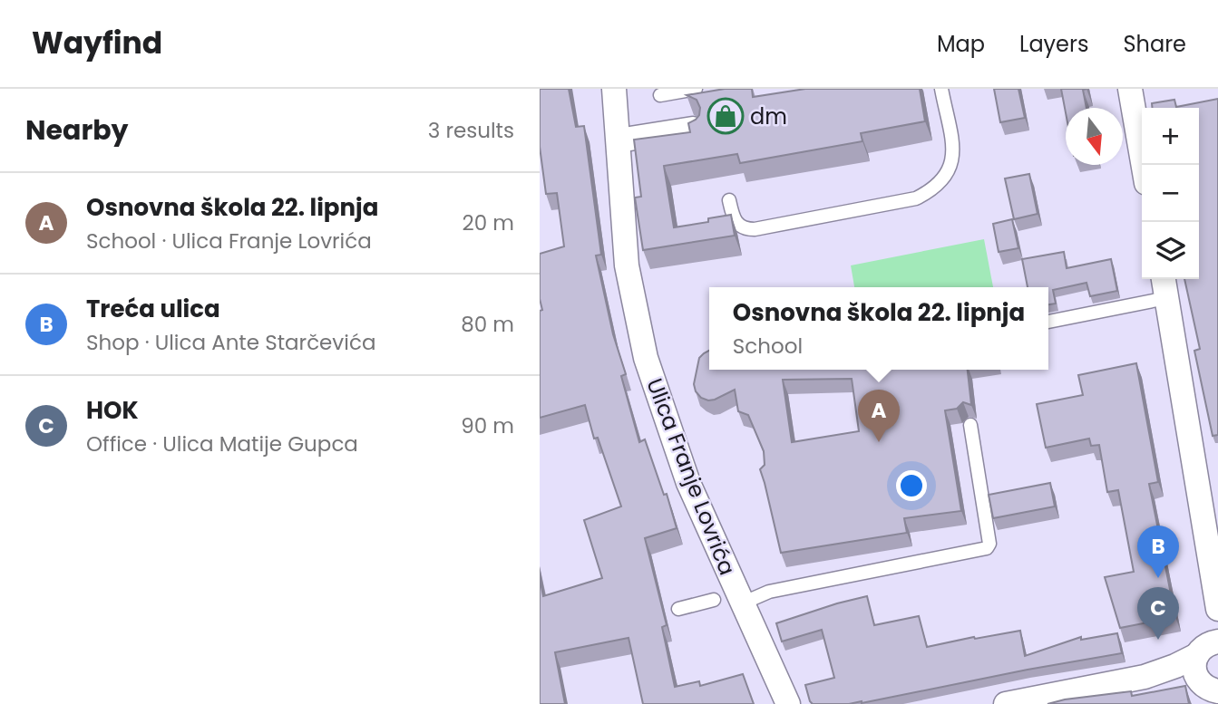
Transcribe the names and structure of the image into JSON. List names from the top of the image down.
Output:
{
  "streets": {
    "street": ["Ulica Franje Lovrića"]
  },
  "places": {
    "shop": ["dm"]
  },
  "north": "bottom",
  "page": {
    "header": "Wayfind",
    "nav": ["Map", "Layers", "Share"],
    "heading": ["Nearby", "3 results"],
    "map_buttons": ["+", "−"],
    "list": [
      {
        "mark": "A",
        "name": "Osnovna škola 22. lipnja",
        "note": "School · Ulica Franje Lovrića",
        "value": "20 m"
      },
      {
        "mark": "B",
        "name": "Treća ulica",
        "note": "Shop · Ulica Ante Starčevića",
        "value": "80 m"
      },
      {
        "mark": "C",
        "name": "HOK",
        "note": "Office · Ulica Matije Gupca",
        "value": "90 m"
      }
    ],
    "popup": ["Osnovna škola 22. lipnja", "School"],
    "pins": ["A", "B", "C"]
  }
}
